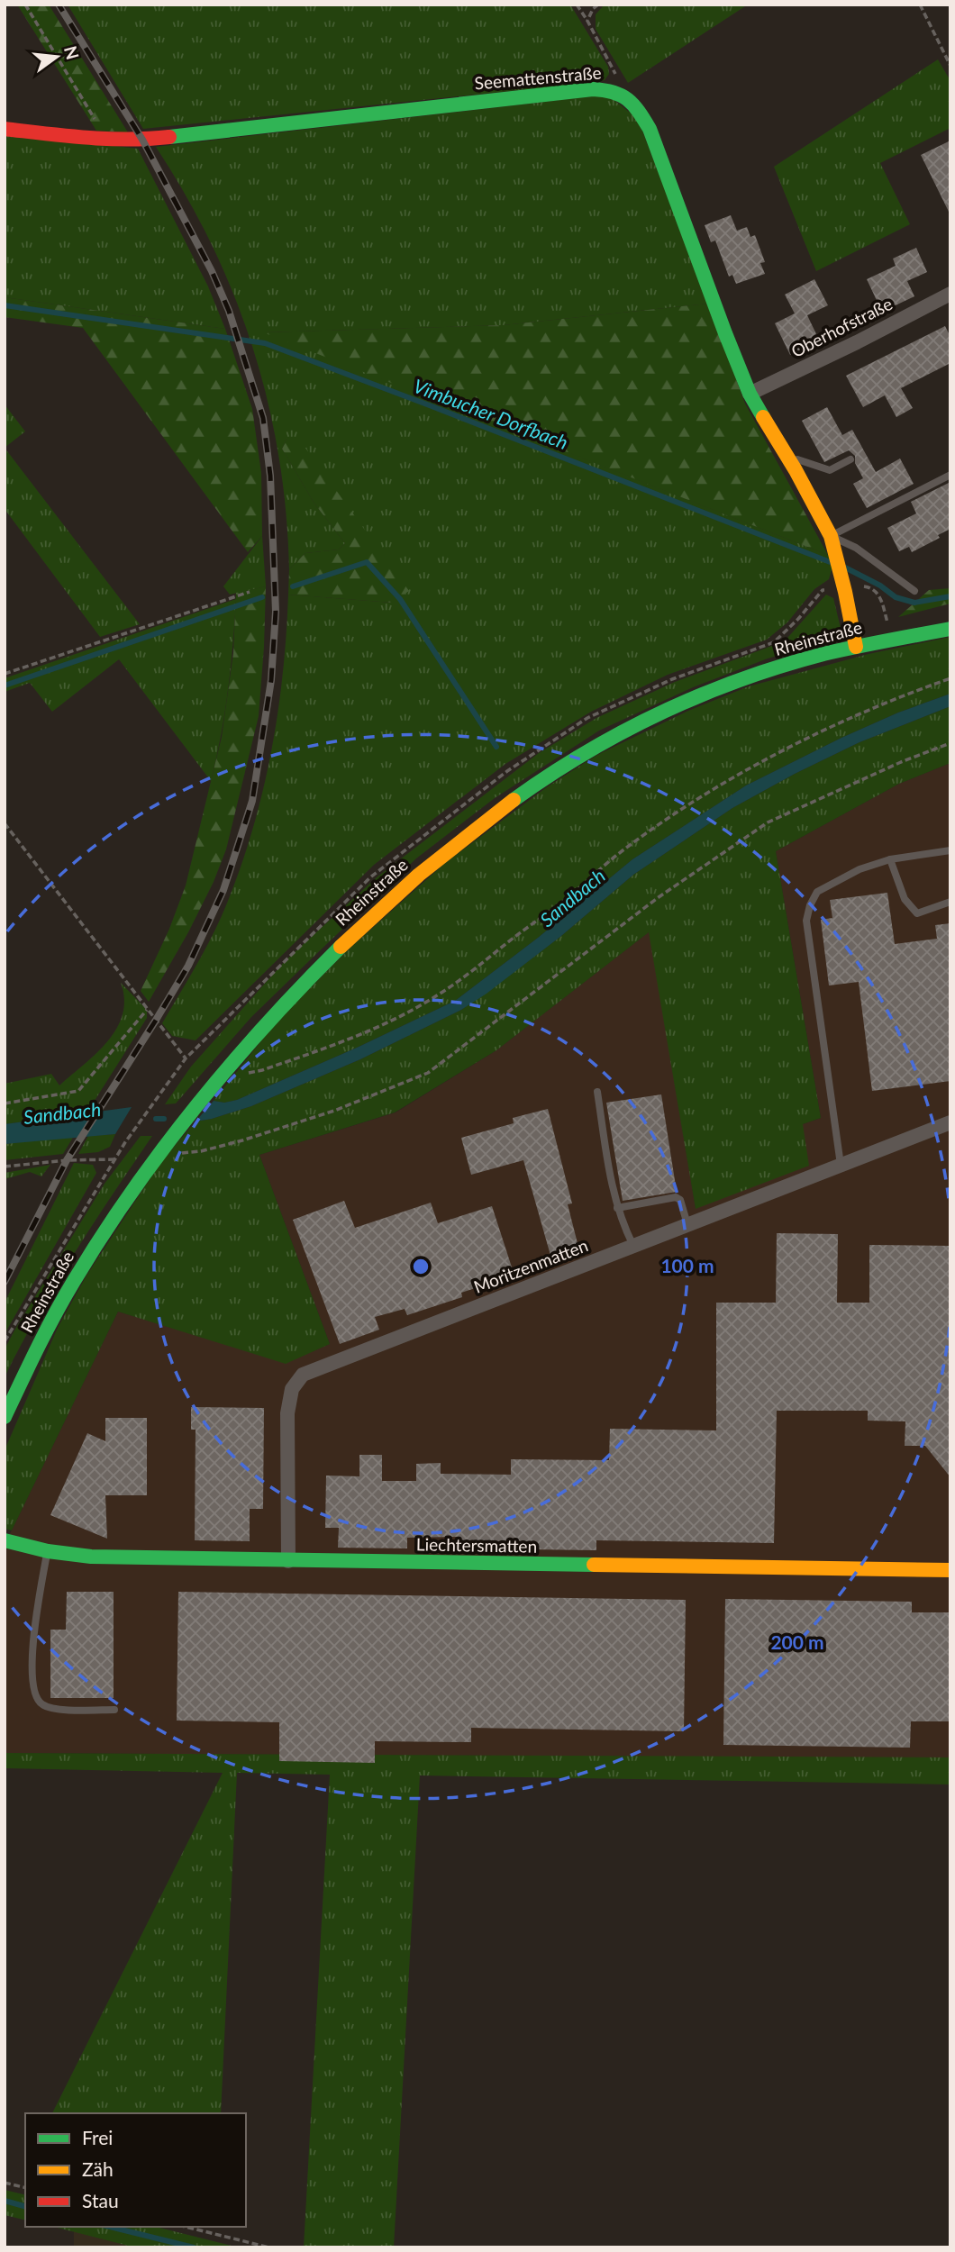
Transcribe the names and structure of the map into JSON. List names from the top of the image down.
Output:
{
  "streets": {
    "street": [
      "Seemattenstraße",
      "Oberhofstraße",
      "Rheinstraße",
      "Moritzenmatten",
      "Liechtersmatten"
    ]
  },
  "crossings": [
    ["Seemattenstraße", "Oberhofstraße"],
    ["Seemattenstraße", "Rheinstraße"],
    ["Moritzenmatten", "Liechtersmatten"]
  ],
  "water": ["Vimbucher Dorfbach", "Sandbach"],
  "legend": ["Frei", "Zäh", "Stau"],
  "north": "right",
  "rings": ["100 m", "200 m"]
}
